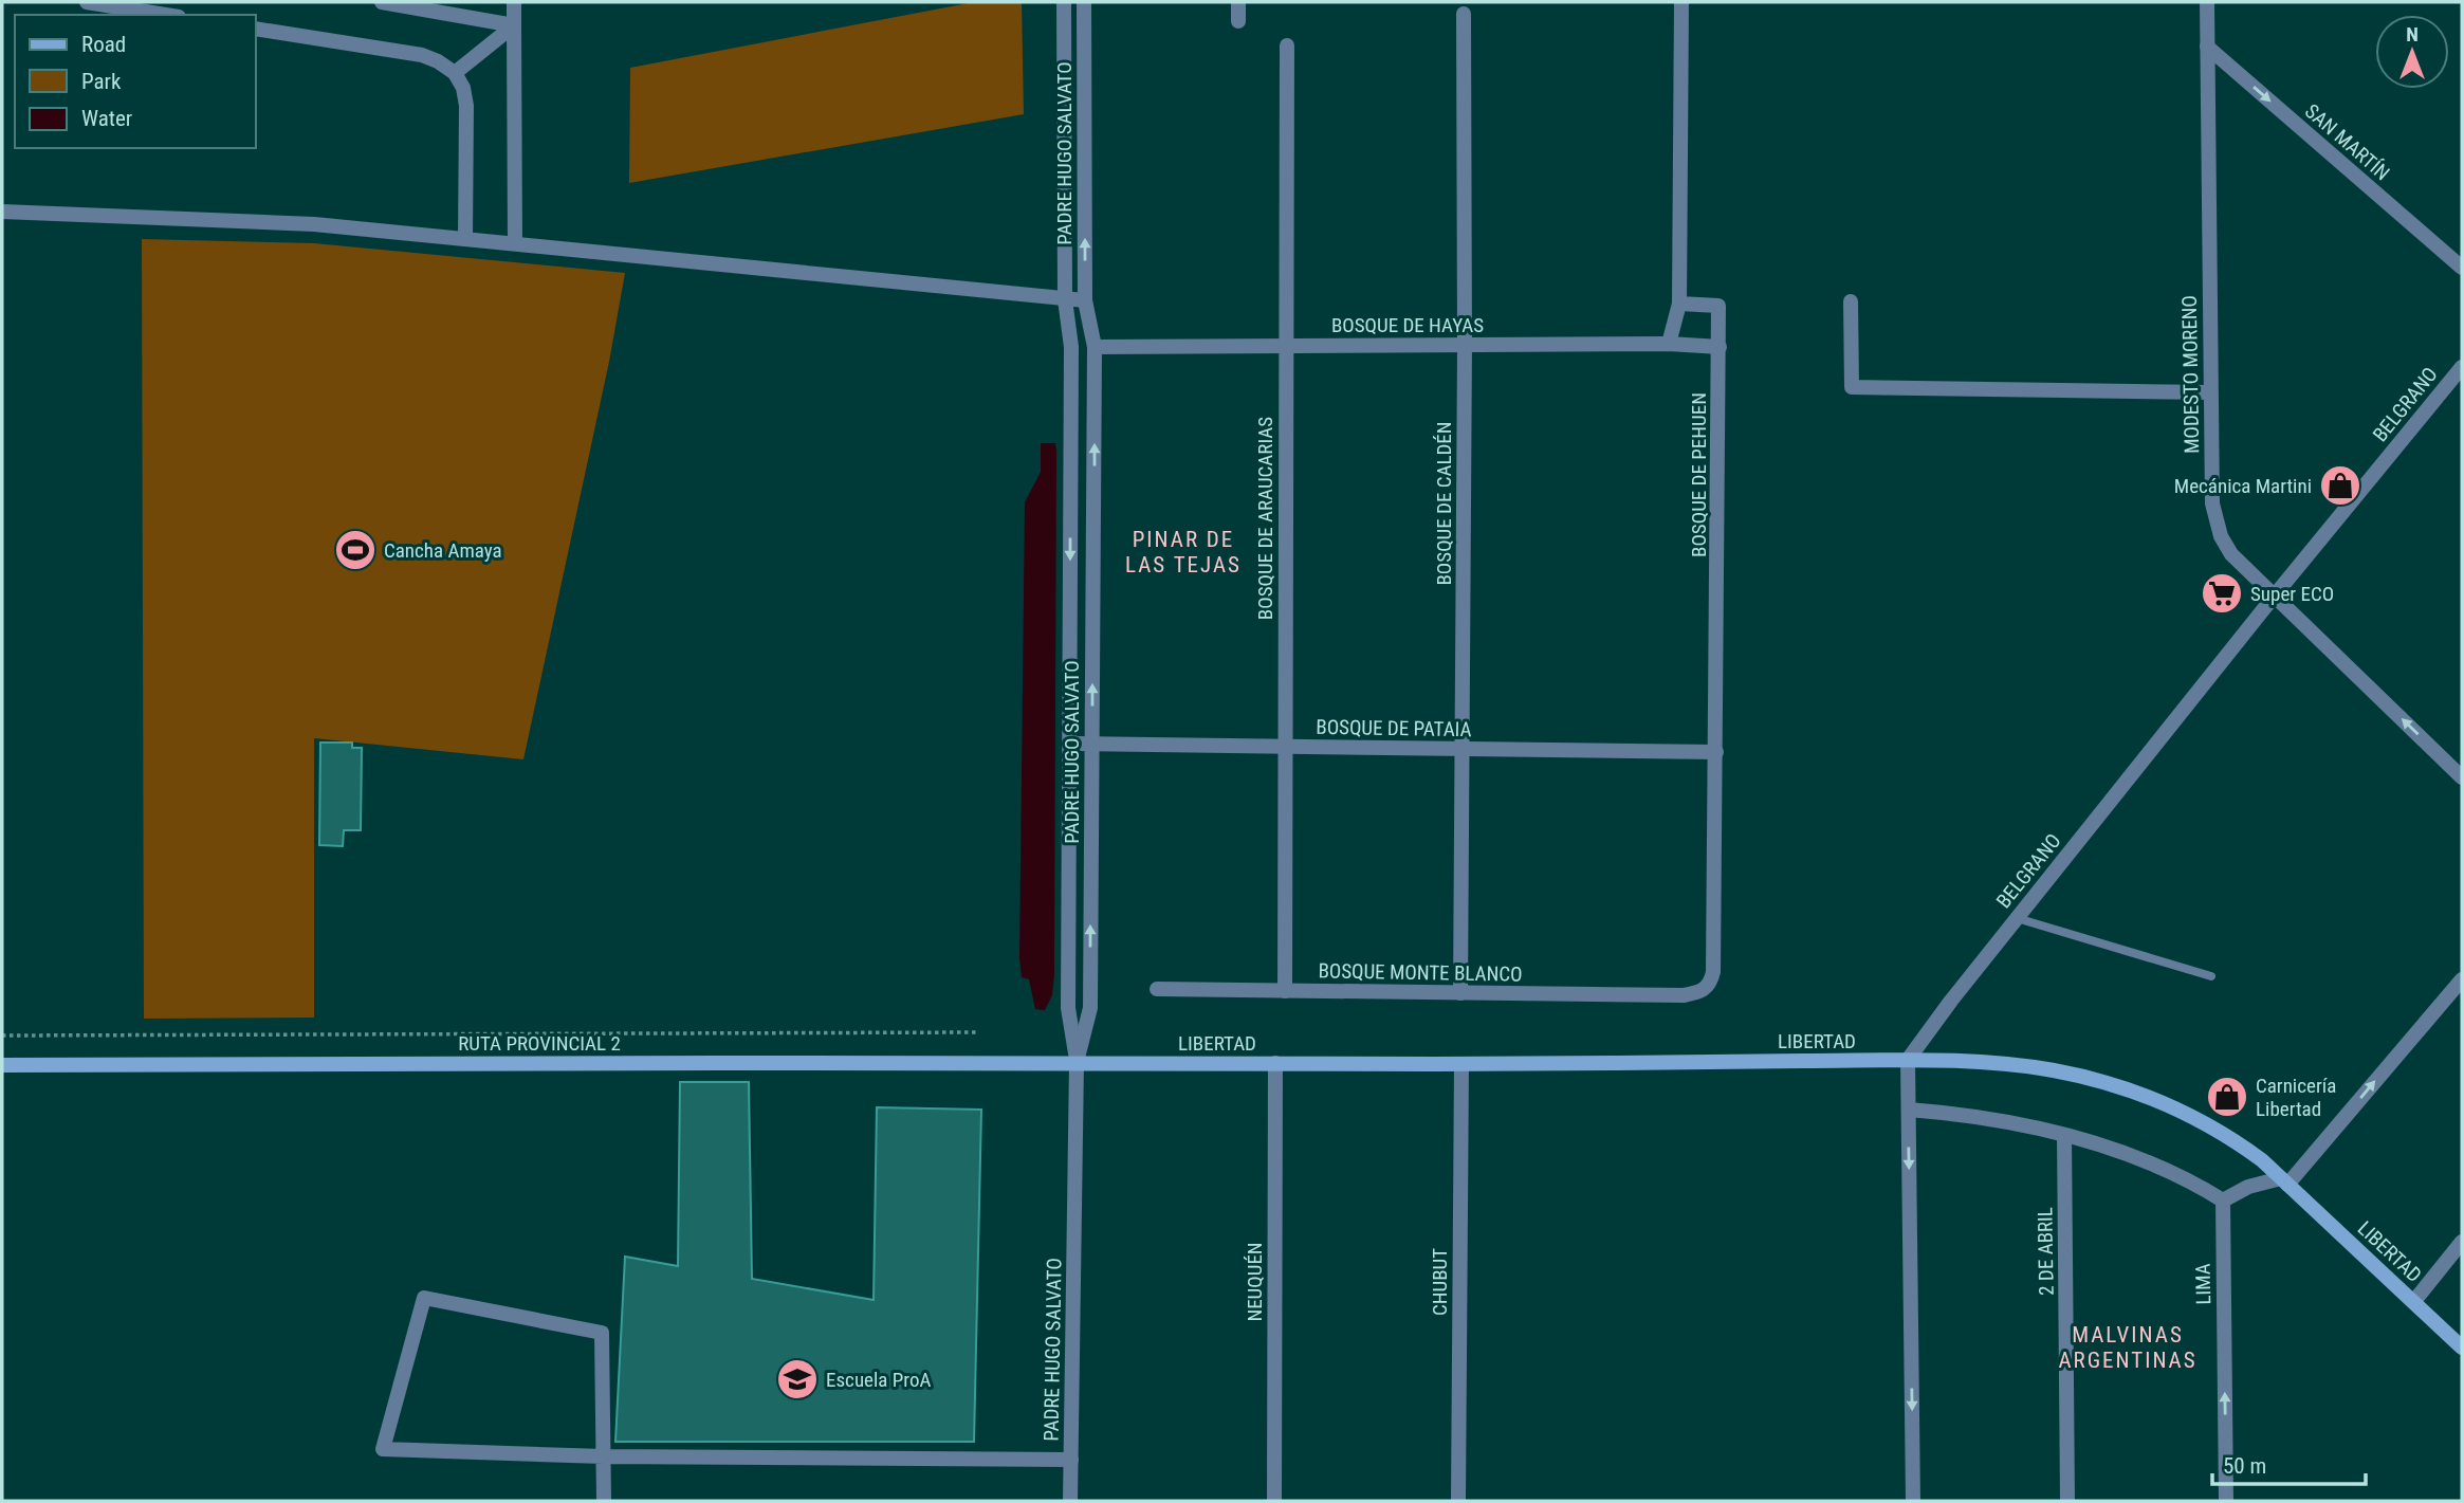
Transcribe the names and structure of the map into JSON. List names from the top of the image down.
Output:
{
  "streets": {
    "main road": ["LIBERTAD", "RUTA PROVINCIAL 2"],
    "street": [
      "SAN MARTÍN",
      "PADRE HUGO SALVATO",
      "BOSQUE DE HAYAS",
      "MODESTO MORENO",
      "BELGRANO",
      "BOSQUE DE PEHUEN",
      "BOSQUE DE CALDÉN",
      "BOSQUE DE ARAUCARIAS",
      "BOSQUE DE PATAIA",
      "BOSQUE MONTE BLANCO",
      "2 DE ABRIL",
      "NEUQUÉN",
      "CHUBUT",
      "LIMA"
    ]
  },
  "crossings": [
    ["SAN MARTÍN", "MODESTO MORENO"],
    ["PADRE HUGO SALVATO", "BOSQUE DE HAYAS"],
    ["PADRE HUGO SALVATO", "BOSQUE DE PATAIA"],
    ["PADRE HUGO SALVATO", "LIBERTAD"],
    ["PADRE HUGO SALVATO", "RUTA PROVINCIAL 2"],
    ["BOSQUE DE HAYAS", "BOSQUE DE PEHUEN"],
    ["BOSQUE DE HAYAS", "BOSQUE DE CALDÉN"],
    ["BOSQUE DE HAYAS", "BOSQUE DE ARAUCARIAS"],
    ["MODESTO MORENO", "BELGRANO"],
    ["BELGRANO", "LIBERTAD"],
    ["BOSQUE DE PEHUEN", "BOSQUE DE PATAIA"],
    ["BOSQUE DE PEHUEN", "BOSQUE MONTE BLANCO"],
    ["BOSQUE DE CALDÉN", "BOSQUE DE PATAIA"],
    ["BOSQUE DE CALDÉN", "BOSQUE MONTE BLANCO"],
    ["BOSQUE DE ARAUCARIAS", "BOSQUE DE PATAIA"],
    ["BOSQUE DE ARAUCARIAS", "BOSQUE MONTE BLANCO"],
    ["LIBERTAD", "RUTA PROVINCIAL 2"],
    ["LIBERTAD", "NEUQUÉN"],
    ["LIBERTAD", "CHUBUT"]
  ],
  "one_way": ["SAN MARTÍN", "LIMA"],
  "districts": ["PINAR DE LAS TEJAS", "MALVINAS ARGENTINAS"],
  "places": {
    "shop": ["Mecánica Martini", "Carnicería Libertad"],
    "sports": ["Cancha Amaya"],
    "supermarket": ["Super ECO"],
    "school or university": ["Escuela ProA"]
  },
  "legend": ["Road", "Park", "Water"],
  "scale_bar": "50 m",
  "north": "top"
}
